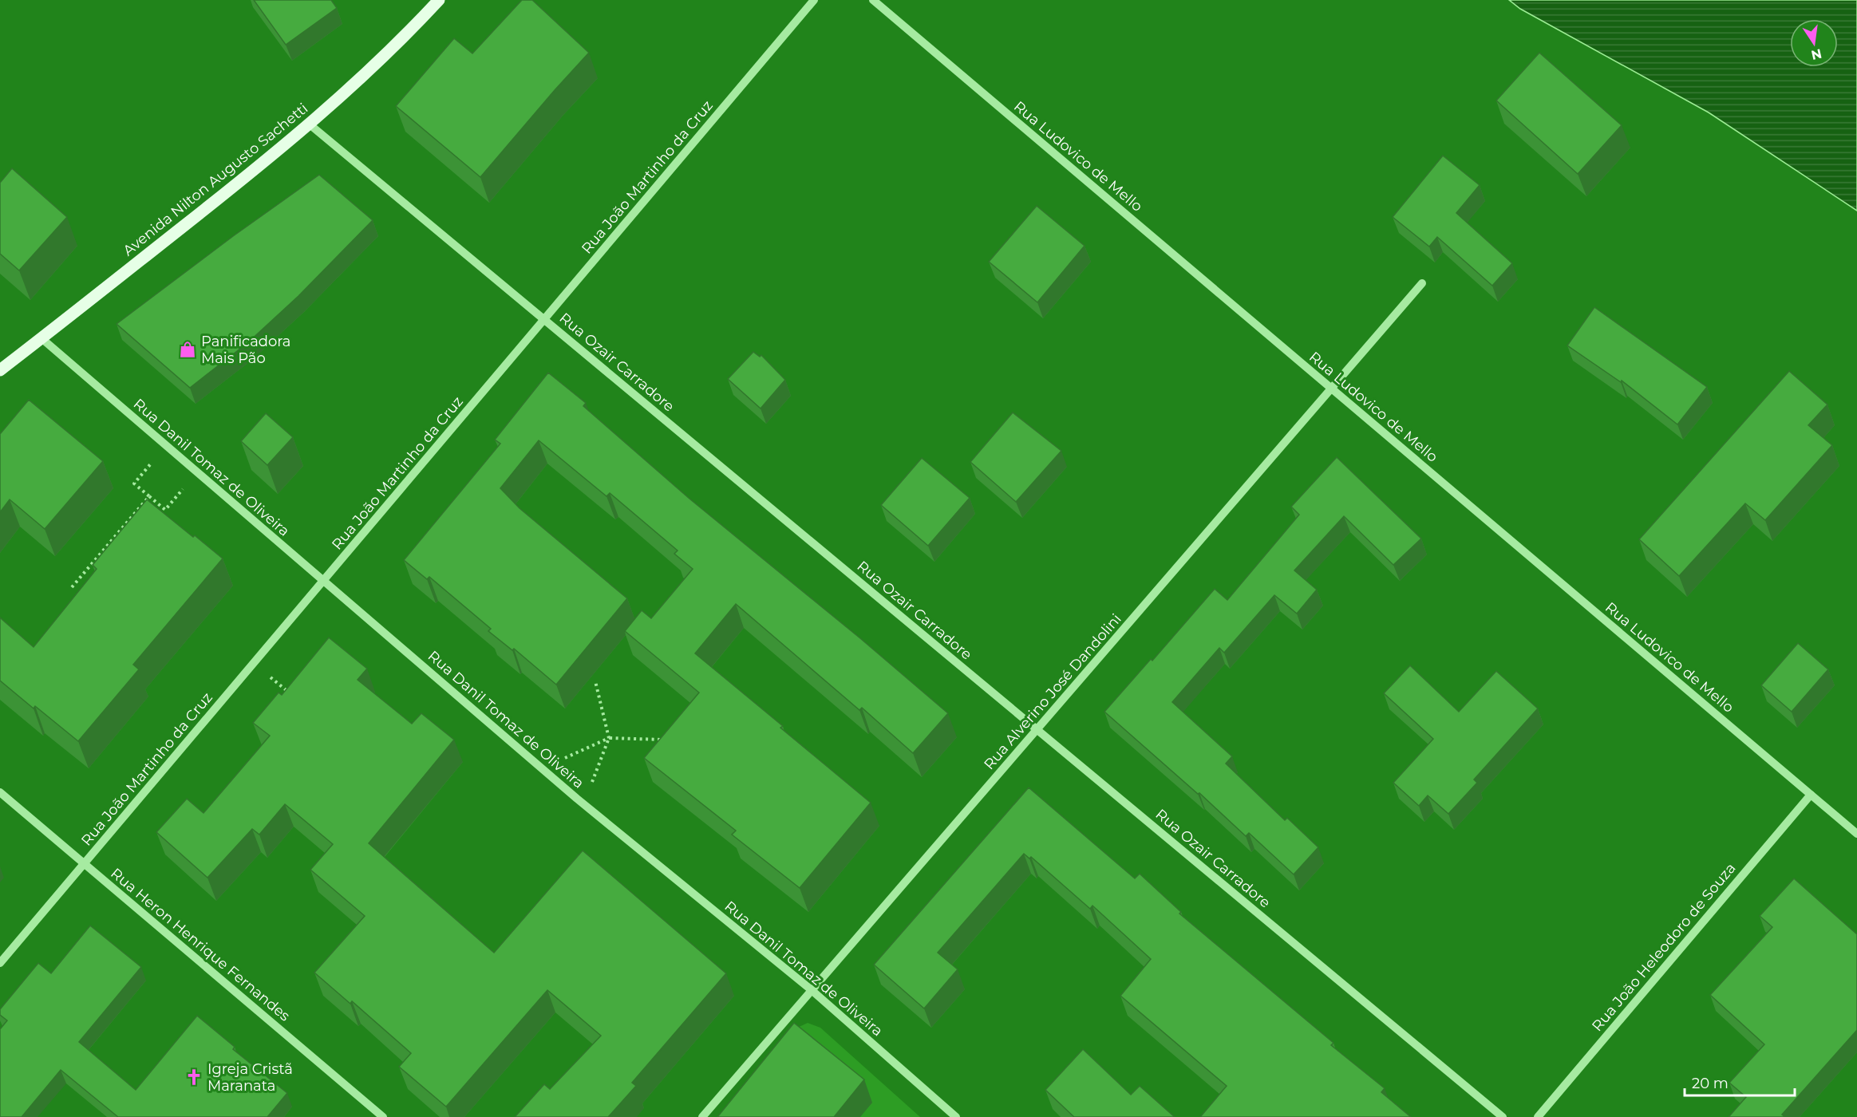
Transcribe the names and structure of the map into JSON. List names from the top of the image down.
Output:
{
  "streets": {
    "main road": ["Avenida Nilton Augusto Sachetti"],
    "street": [
      "Rua Ludovico de Mello",
      "Rua João Martinho da Cruz",
      "Rua Ozair Carradore",
      "Rua Danil Tomaz de Oliveira",
      "Rua Alverino José Dandolini",
      "Rua Heron Henrique Fernandes",
      "Rua João Heleodoro de Souza"
    ]
  },
  "crossings": [
    ["Rua Ludovico de Mello", "Rua Alverino José Dandolini"],
    ["Rua Ludovico de Mello", "Rua João Heleodoro de Souza"],
    ["Rua João Martinho da Cruz", "Rua Ozair Carradore"],
    ["Rua João Martinho da Cruz", "Rua Danil Tomaz de Oliveira"],
    ["Rua João Martinho da Cruz", "Rua Heron Henrique Fernandes"],
    ["Avenida Nilton Augusto Sachetti", "Rua Ozair Carradore"],
    ["Avenida Nilton Augusto Sachetti", "Rua Danil Tomaz de Oliveira"],
    ["Rua Ozair Carradore", "Rua Alverino José Dandolini"],
    ["Rua Danil Tomaz de Oliveira", "Rua Alverino José Dandolini"]
  ],
  "places": {
    "shop": ["Panificadora Mais Pão"],
    "church": ["Igreja Cristã Maranata"]
  },
  "scale_bar": "20 m",
  "north": "bottom"
}
